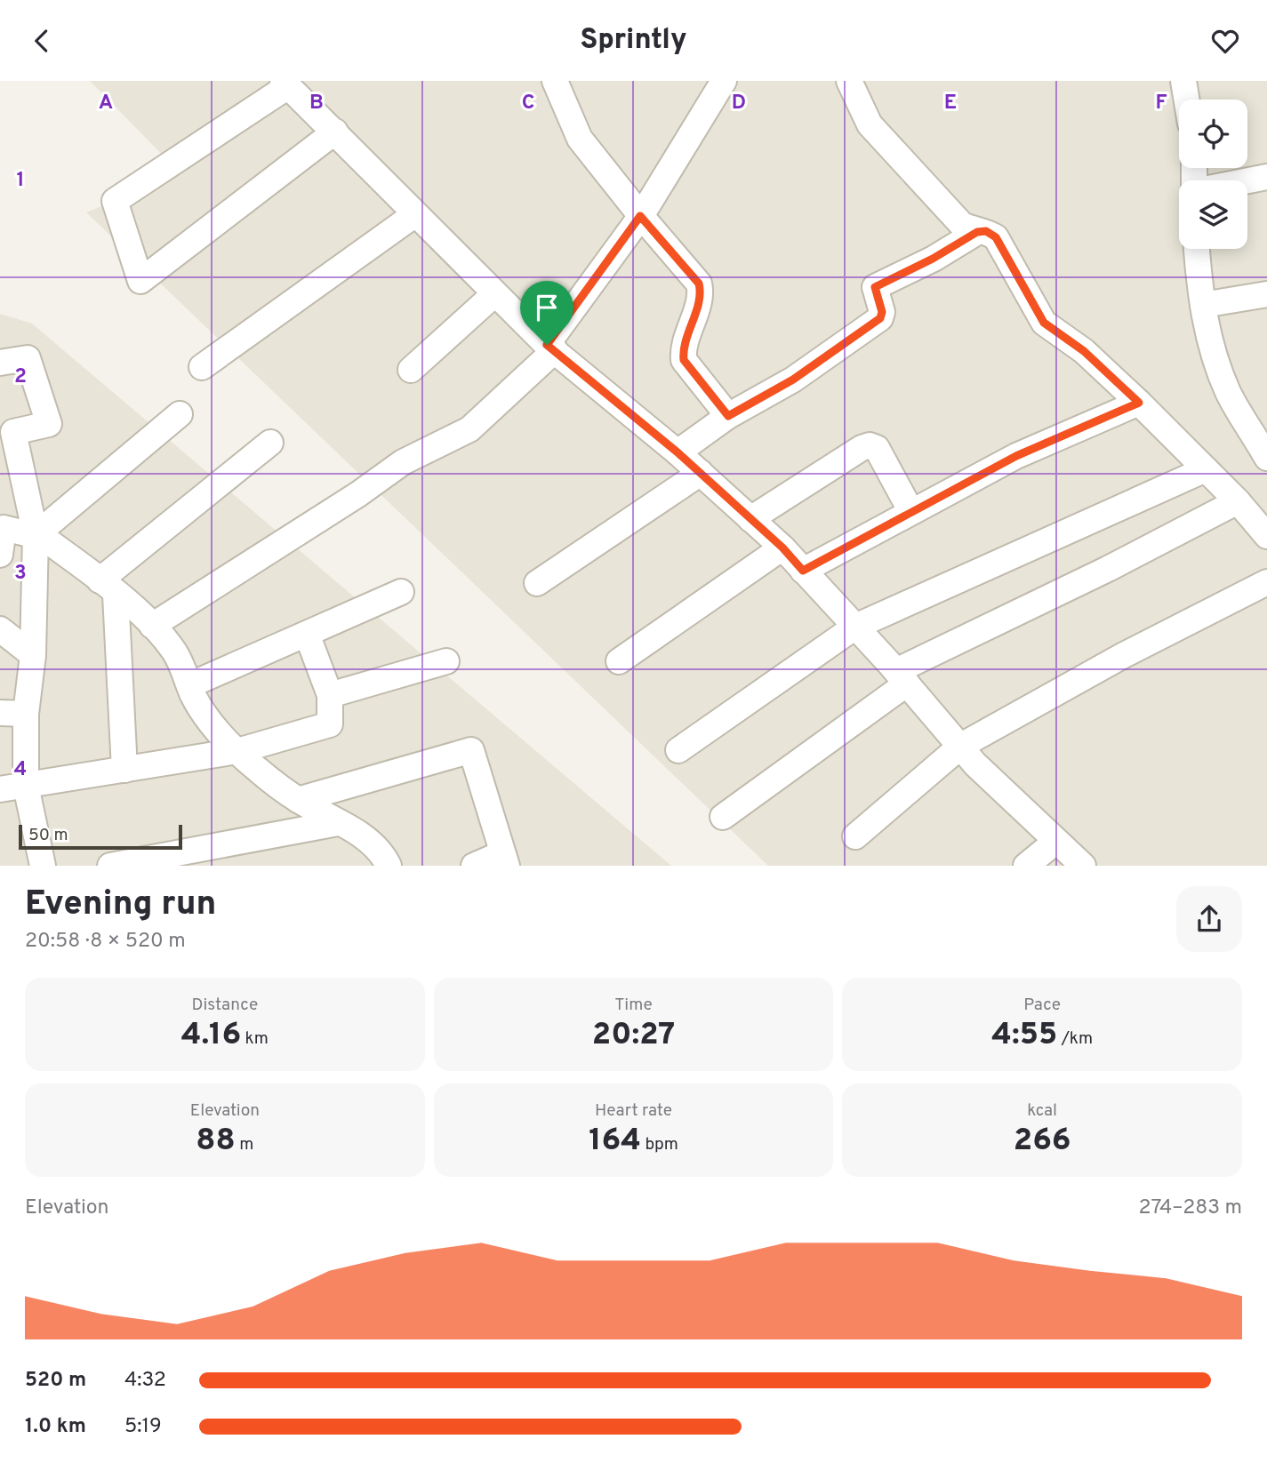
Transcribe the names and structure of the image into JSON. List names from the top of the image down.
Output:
{
  "scale_bar": "50 m",
  "page": {
    "header": "Sprintly",
    "scale": "50 m",
    "heading": ["Evening run", "20:58 · 8 × 520 m"],
    "stats": [
      ["Distance", "4.16 km"],
      ["Time", "20:27"],
      ["Pace", "4:55 /km"],
      ["Elevation", "88 m"],
      ["Heart rate", "164 bpm"],
      ["kcal", "266"]
    ],
    "chart": ["Elevation", "274–283 m"],
    "list": [
      {
        "name": "520 m",
        "note": "4:32"
      },
      {
        "name": "1.0 km",
        "note": "5:19"
      }
    ]
  },
  "grid": {
    "columns": [
      "A",
      "B",
      "C",
      "D",
      "E",
      "F"
    ],
    "rows": [
      "1",
      "2",
      "3",
      "4"
    ]
  }
}
